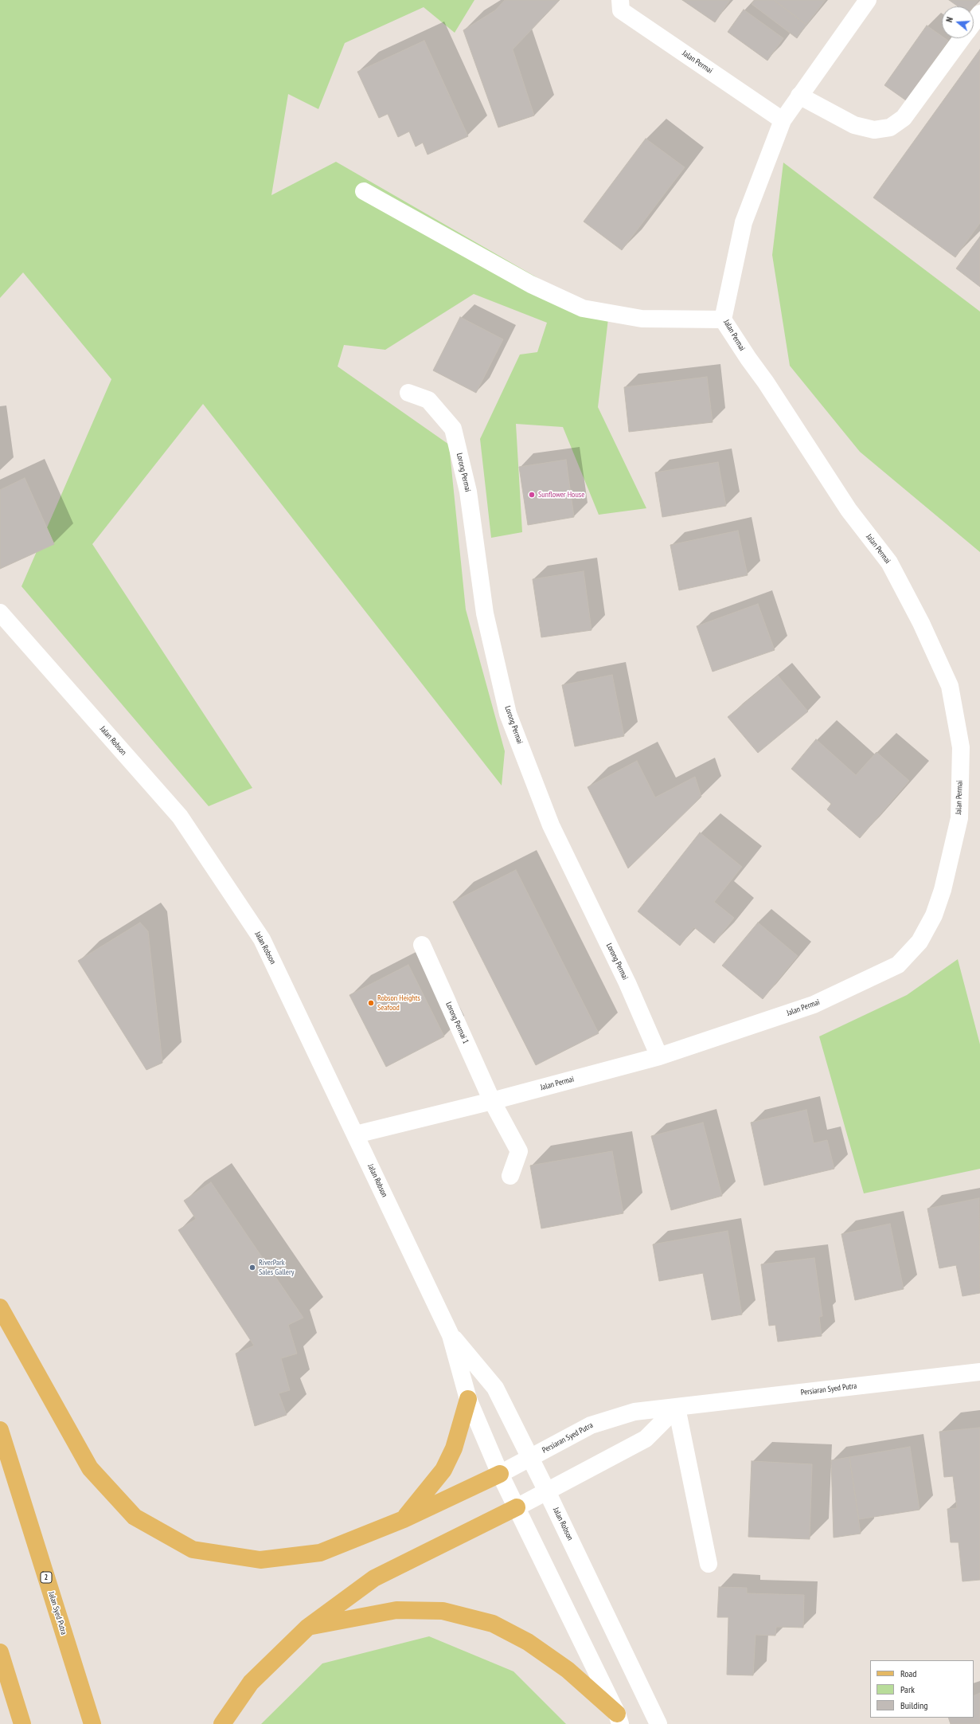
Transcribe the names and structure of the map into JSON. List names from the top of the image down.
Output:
{
  "streets": {
    "main road": ["2", "Jalan Syed Putra"],
    "street": [
      "Jalan Permai",
      "Lorong Permai",
      "Jalan Robson",
      "Lorong Permai 1",
      "Persiaran Syed Putra"
    ]
  },
  "crossings": [
    ["Jalan Permai", "Lorong Permai"],
    ["Jalan Permai", "Jalan Robson"],
    ["Jalan Permai", "Lorong Permai 1"],
    ["Jalan Robson", "Persiaran Syed Putra"]
  ],
  "places": ["Sunflower House", "Robson Heights Seafood", "RiverPark Sales Gallery"],
  "legend": ["Road", "Park", "Building"],
  "north": "left"
}
